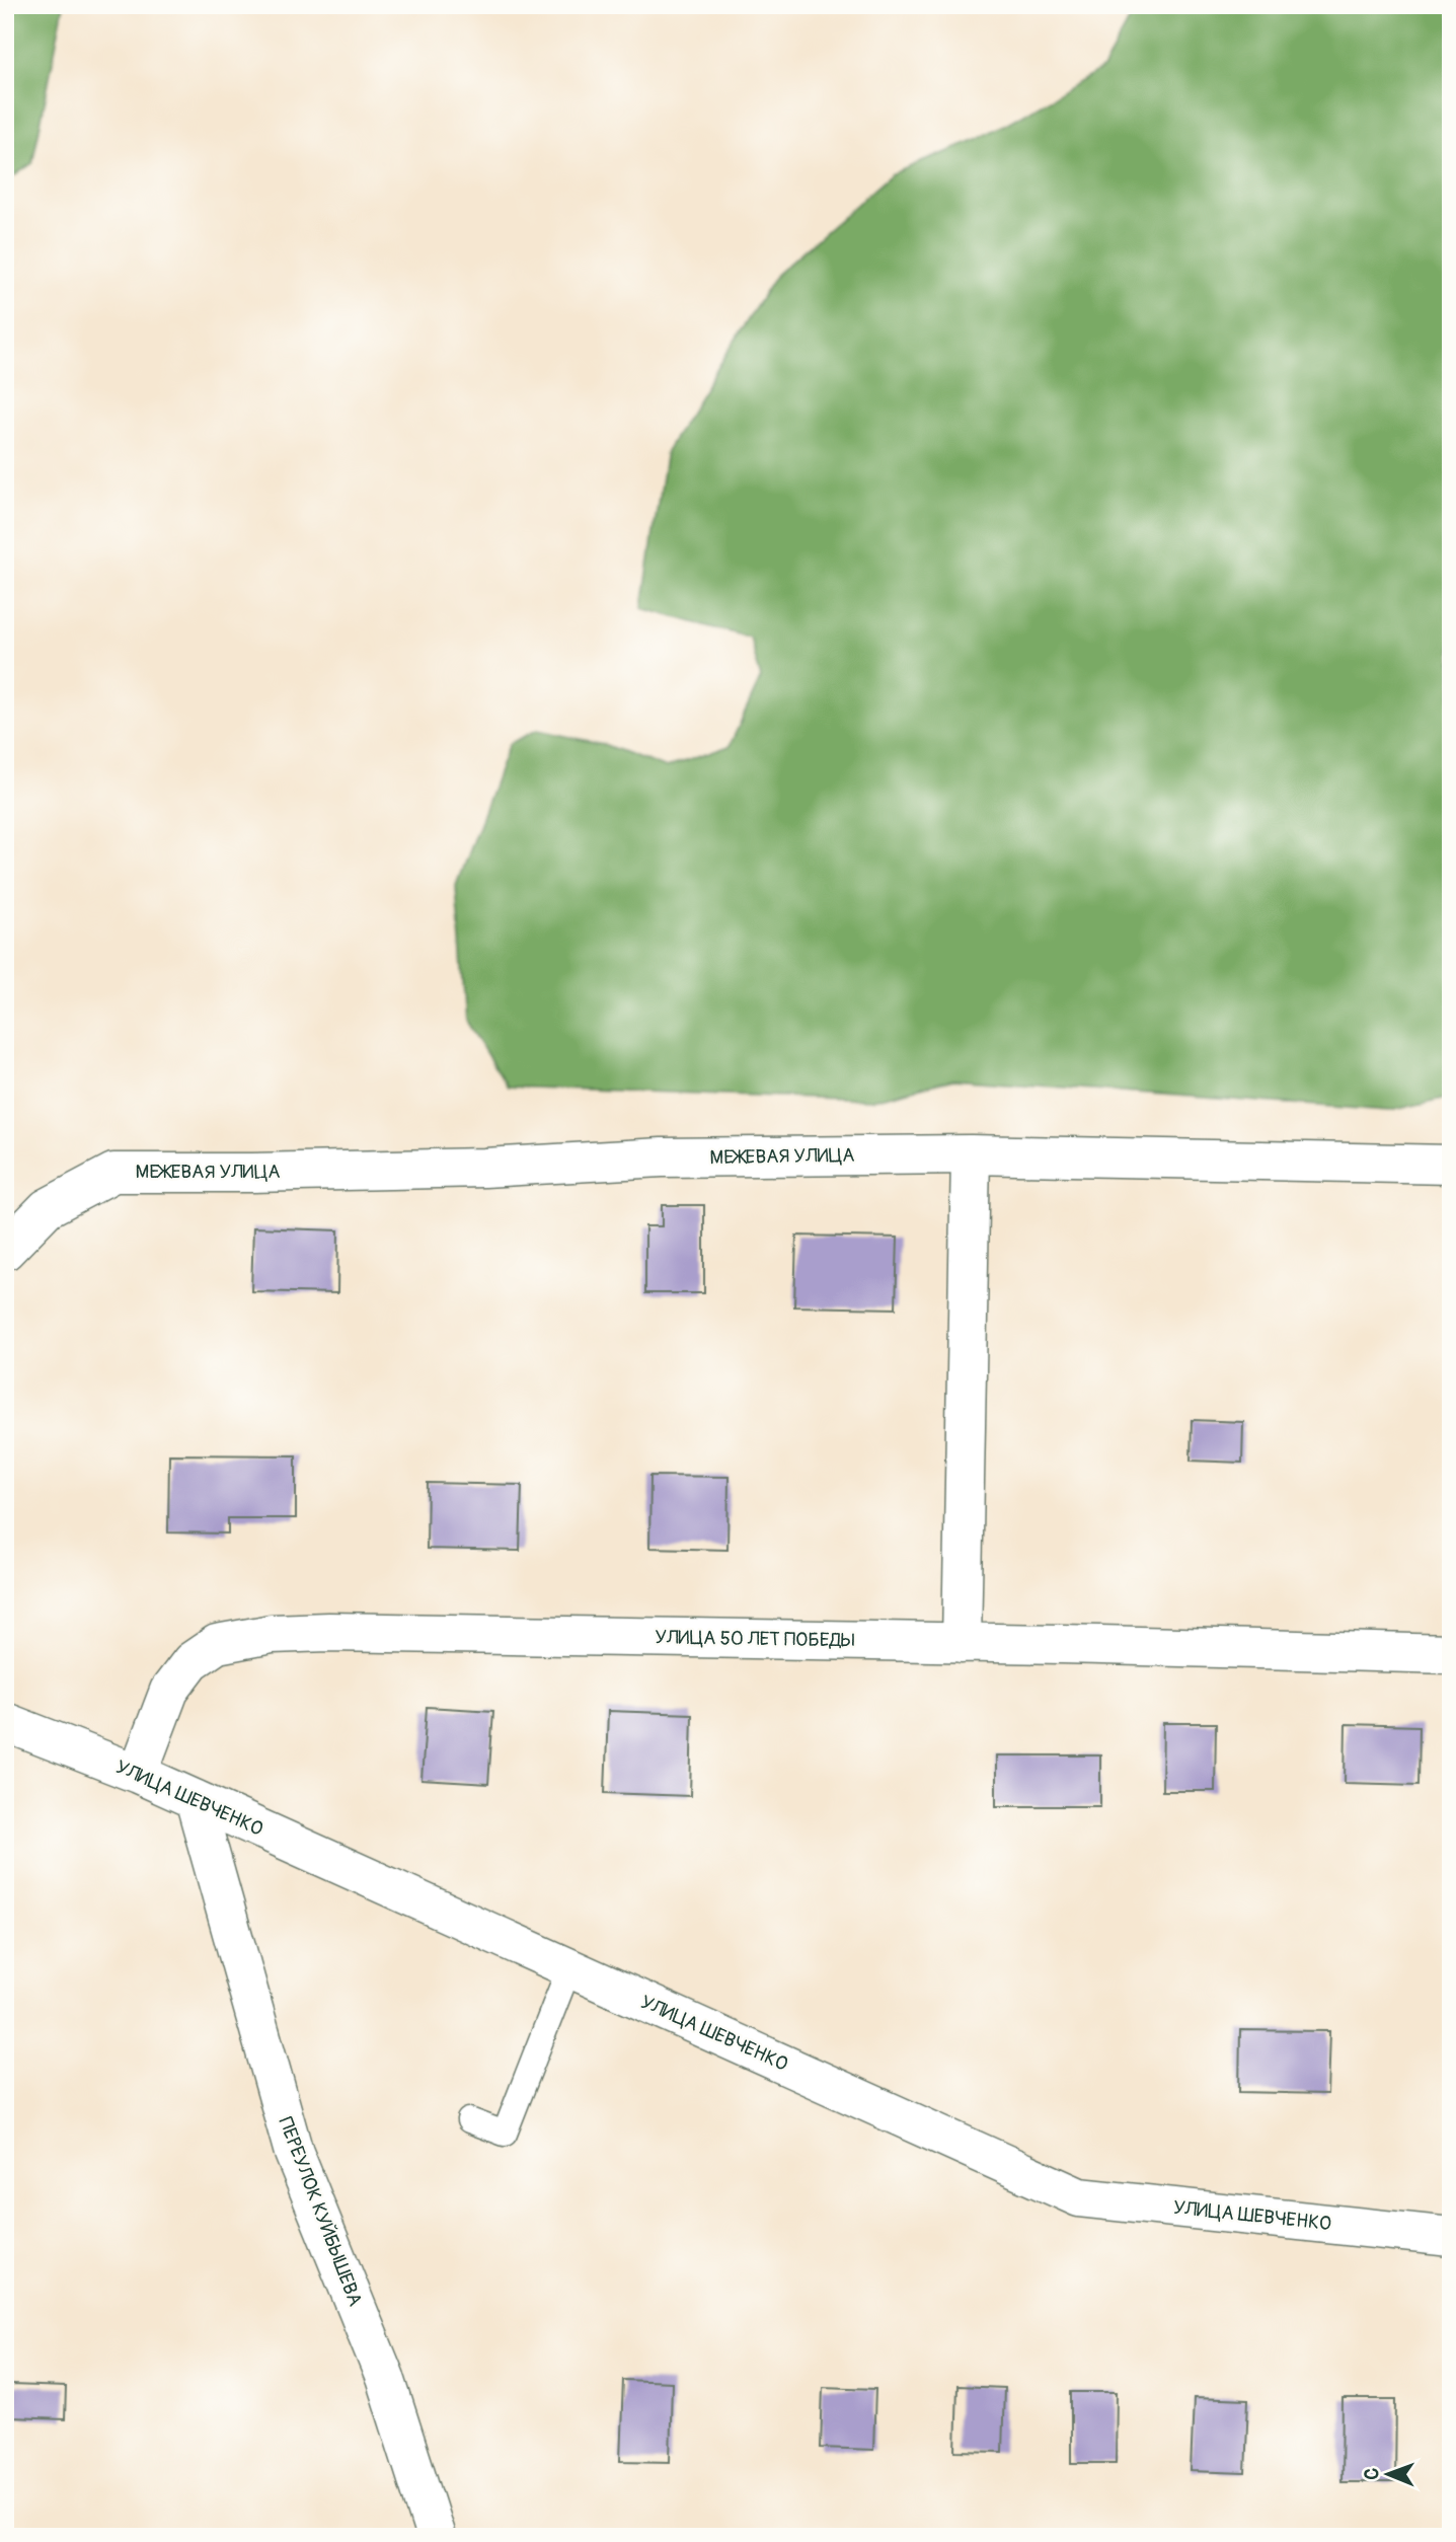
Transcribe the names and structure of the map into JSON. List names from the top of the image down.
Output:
{
  "streets": {
    "street": [
      "МЕЖЕВАЯ УЛИЦА",
      "УЛИЦА 50 ЛЕТ ПОБЕДЫ",
      "УЛИЦА ШЕВЧЕНКО",
      "ПЕРЕУЛОК КУЙБЫШЕВА"
    ]
  },
  "crossings": [
    ["УЛИЦА 50 ЛЕТ ПОБЕДЫ", "УЛИЦА ШЕВЧЕНКО"],
    ["УЛИЦА ШЕВЧЕНКО", "ПЕРЕУЛОК КУЙБЫШЕВА"]
  ],
  "north": "left"
}
